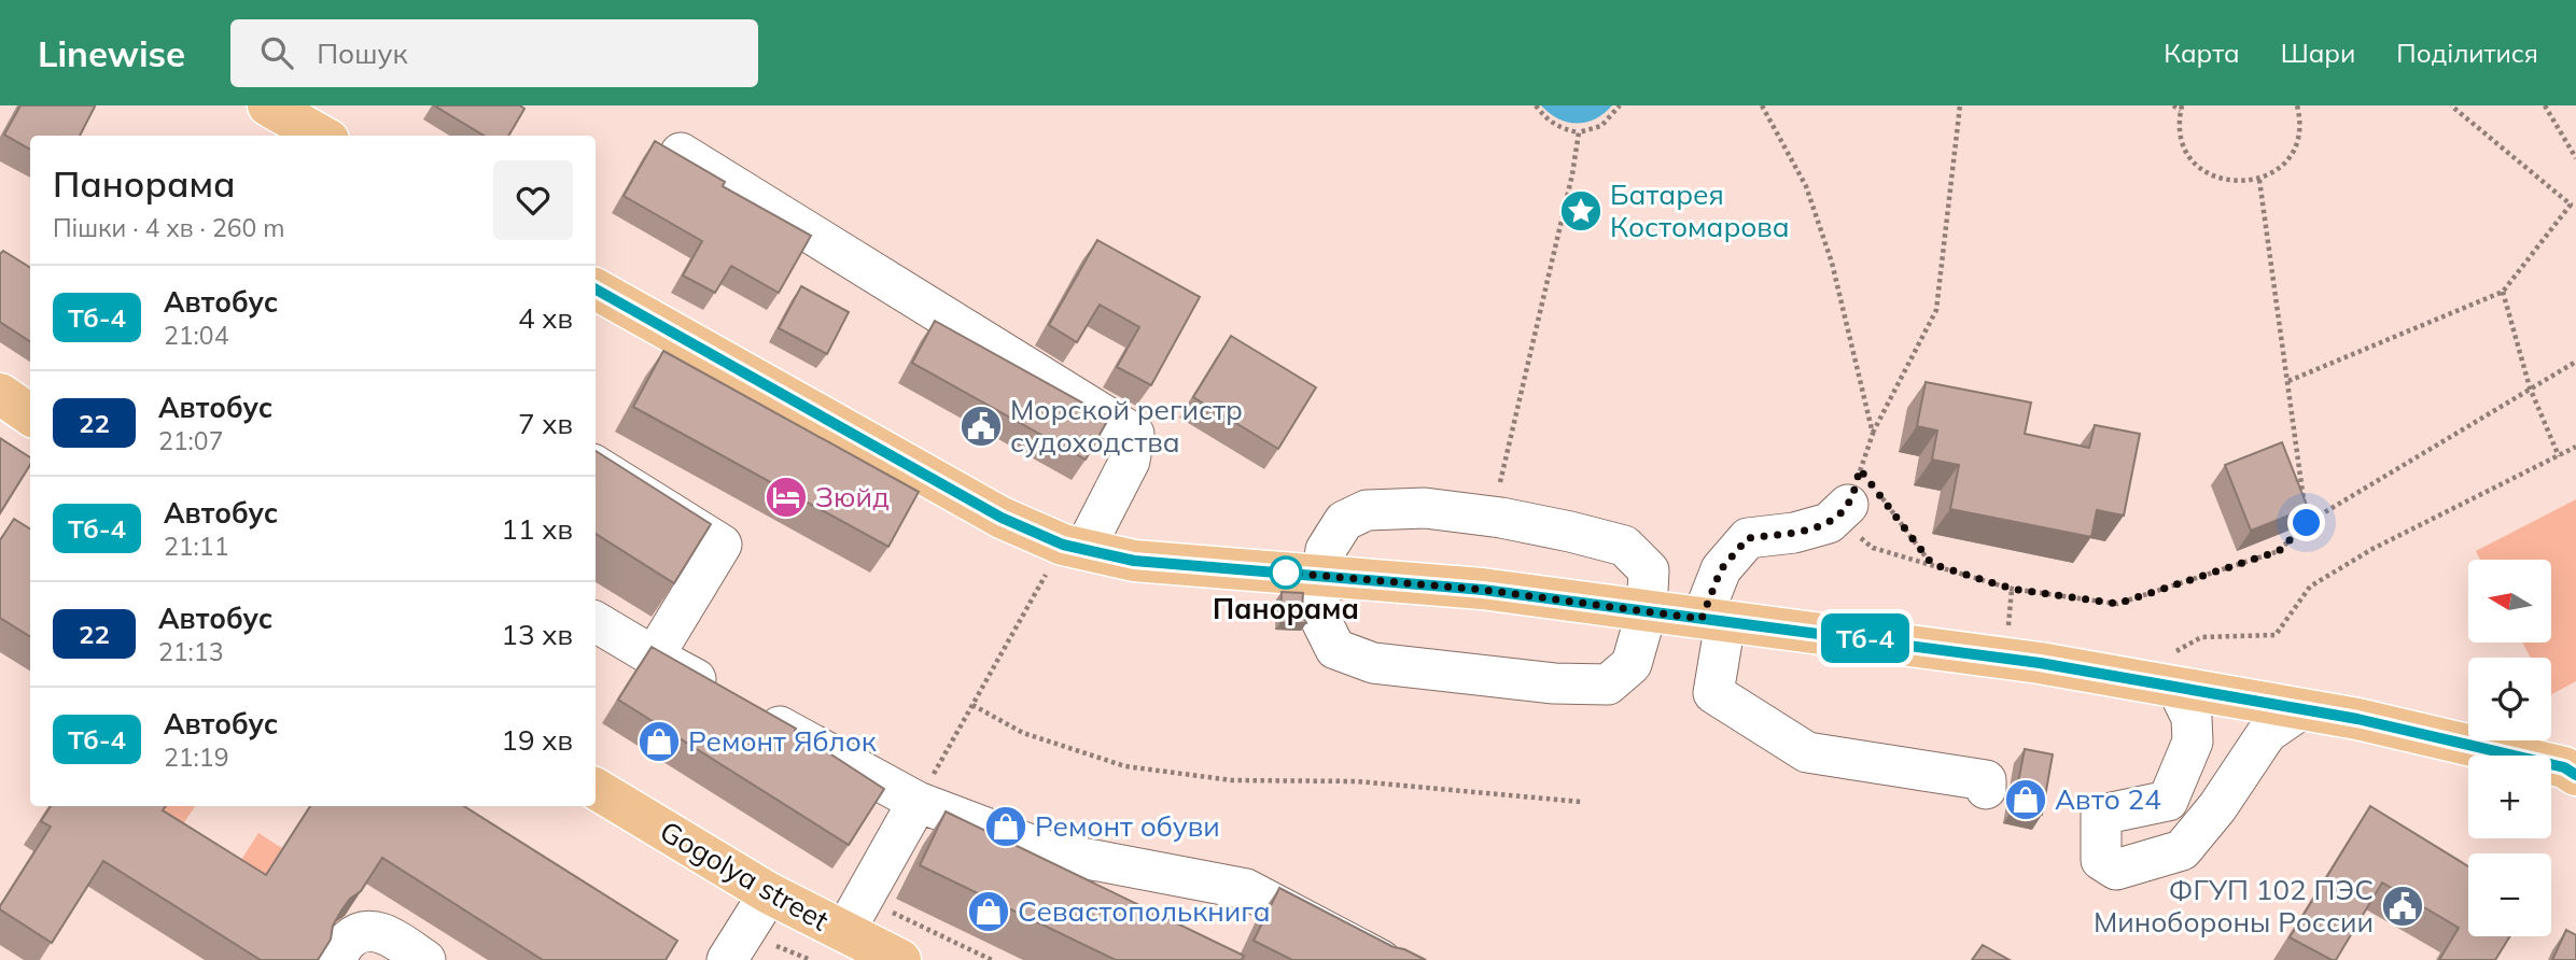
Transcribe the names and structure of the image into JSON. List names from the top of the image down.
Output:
{
  "streets": {
    "main road": ["Gogolya street"]
  },
  "places": {
    "place": ["Батарея Костомарова"],
    "public building": ["Морской регистр судоходства", "ФГУП 102 ПЭС Минобороны России"],
    "hotel": ["Зюйд"],
    "other": ["Панорама"],
    "shop": [
      "Ремонт Яблок",
      "Авто 24",
      "Ремонт обуви",
      "Севастополькнига"
    ]
  },
  "lines": ["bus line Тб-4"],
  "north": "left",
  "page": {
    "header": "Linewise",
    "search": "Пошук",
    "nav": ["Карта", "Шари", "Поділитися"],
    "on_map": "Тб-4",
    "heading": ["Панорама", "Пішки · 4 хв · 260 m"],
    "list": [
      {
        "mark": "Тб-4",
        "name": "Автобус",
        "note": "21:04",
        "value": "4 хв"
      },
      {
        "mark": "22",
        "name": "Автобус",
        "note": "21:07",
        "value": "7 хв"
      },
      {
        "mark": "Тб-4",
        "name": "Автобус",
        "note": "21:11",
        "value": "11 хв"
      },
      {
        "mark": "22",
        "name": "Автобус",
        "note": "21:13",
        "value": "13 хв"
      },
      {
        "mark": "Тб-4",
        "name": "Автобус",
        "note": "21:19",
        "value": "19 хв"
      }
    ],
    "map_buttons": ["+", "−"]
  }
}
